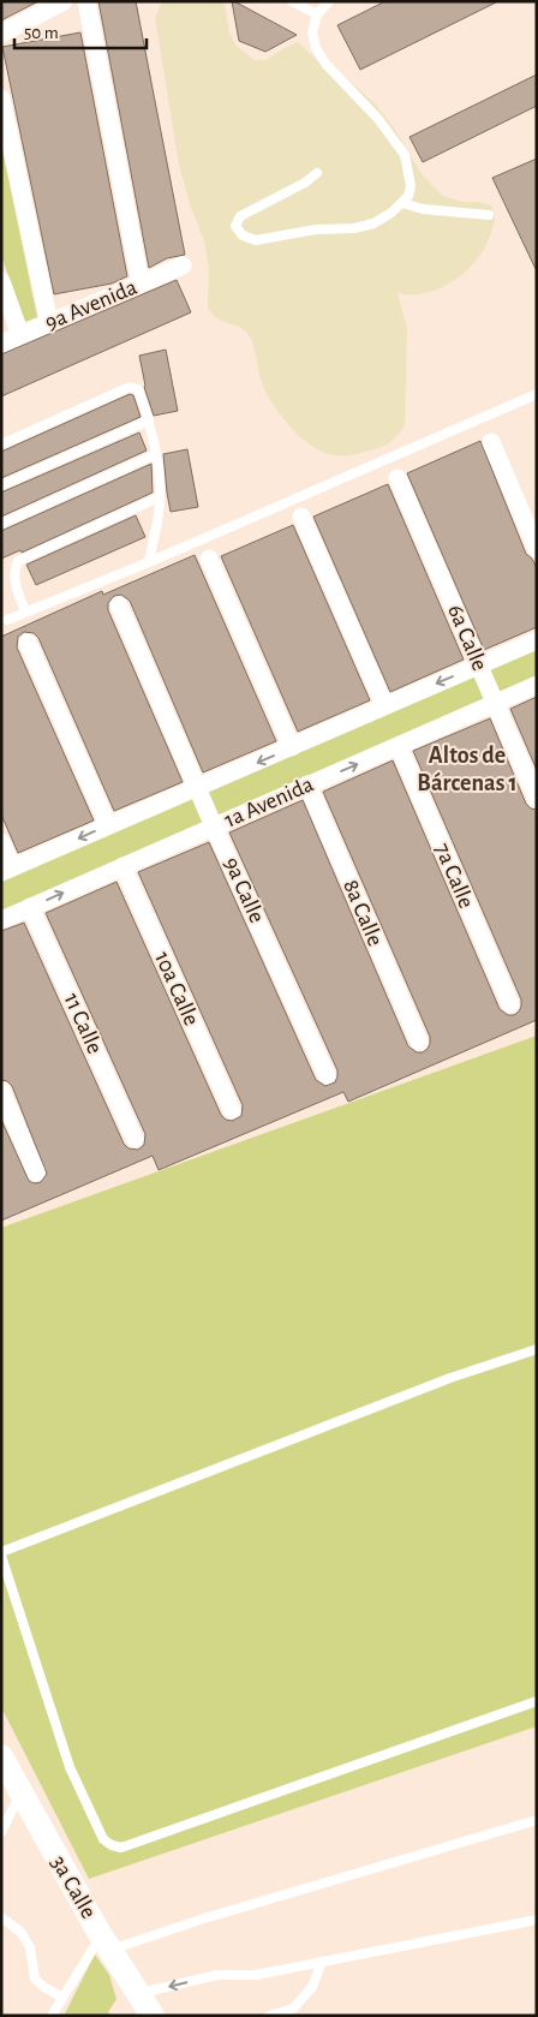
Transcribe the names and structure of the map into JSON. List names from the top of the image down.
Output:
{
  "streets": {
    "main road": ["3a Calle"],
    "street": [
      "9a Avenida",
      "6a Calle",
      "1a Avenida",
      "7a Calle",
      "9a Calle",
      "8a Calle",
      "10a Calle",
      "11 Calle"
    ]
  },
  "crossings": [
    ["6a Calle", "1a Avenida"],
    ["1a Avenida", "7a Calle"],
    ["1a Avenida", "9a Calle"],
    ["1a Avenida", "8a Calle"],
    ["1a Avenida", "10a Calle"],
    ["1a Avenida", "11 Calle"]
  ],
  "districts": ["Altos de Bárcenas 1"],
  "scale_bar": "50 m"
}
